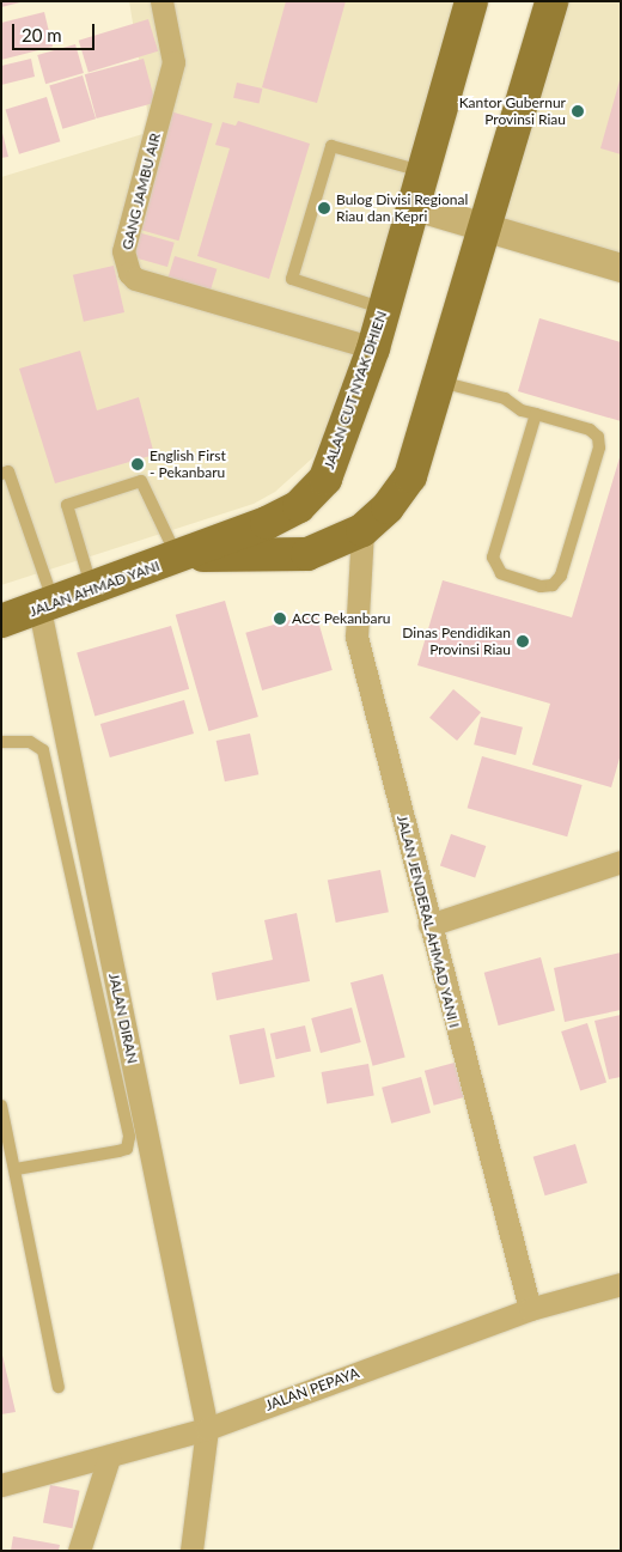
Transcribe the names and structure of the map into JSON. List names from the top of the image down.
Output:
{
  "streets": {
    "main road": ["JALAN CUT NYAK DHIEN", "JALAN AHMAD YANI"],
    "street": [
      "GANG JAMBU AIR",
      "JALAN JENDERAL AHMAD YANI I",
      "JALAN DIRAN",
      "JALAN PEPAYA"
    ]
  },
  "crossings": [
    ["GANG JAMBU AIR", "JALAN CUT NYAK DHIEN"],
    ["JALAN CUT NYAK DHIEN", "JALAN AHMAD YANI"],
    ["JALAN AHMAD YANI", "JALAN DIRAN"],
    ["JALAN JENDERAL AHMAD YANI I", "JALAN PEPAYA"],
    ["JALAN DIRAN", "JALAN PEPAYA"]
  ],
  "places": [
    "Kantor Gubernur Provinsi Riau",
    "Bulog Divisi Regional Riau dan Kepri",
    "English First - Pekanbaru",
    "ACC Pekanbaru",
    "Dinas Pendidikan Provinsi Riau"
  ],
  "scale_bar": "20 m"
}
